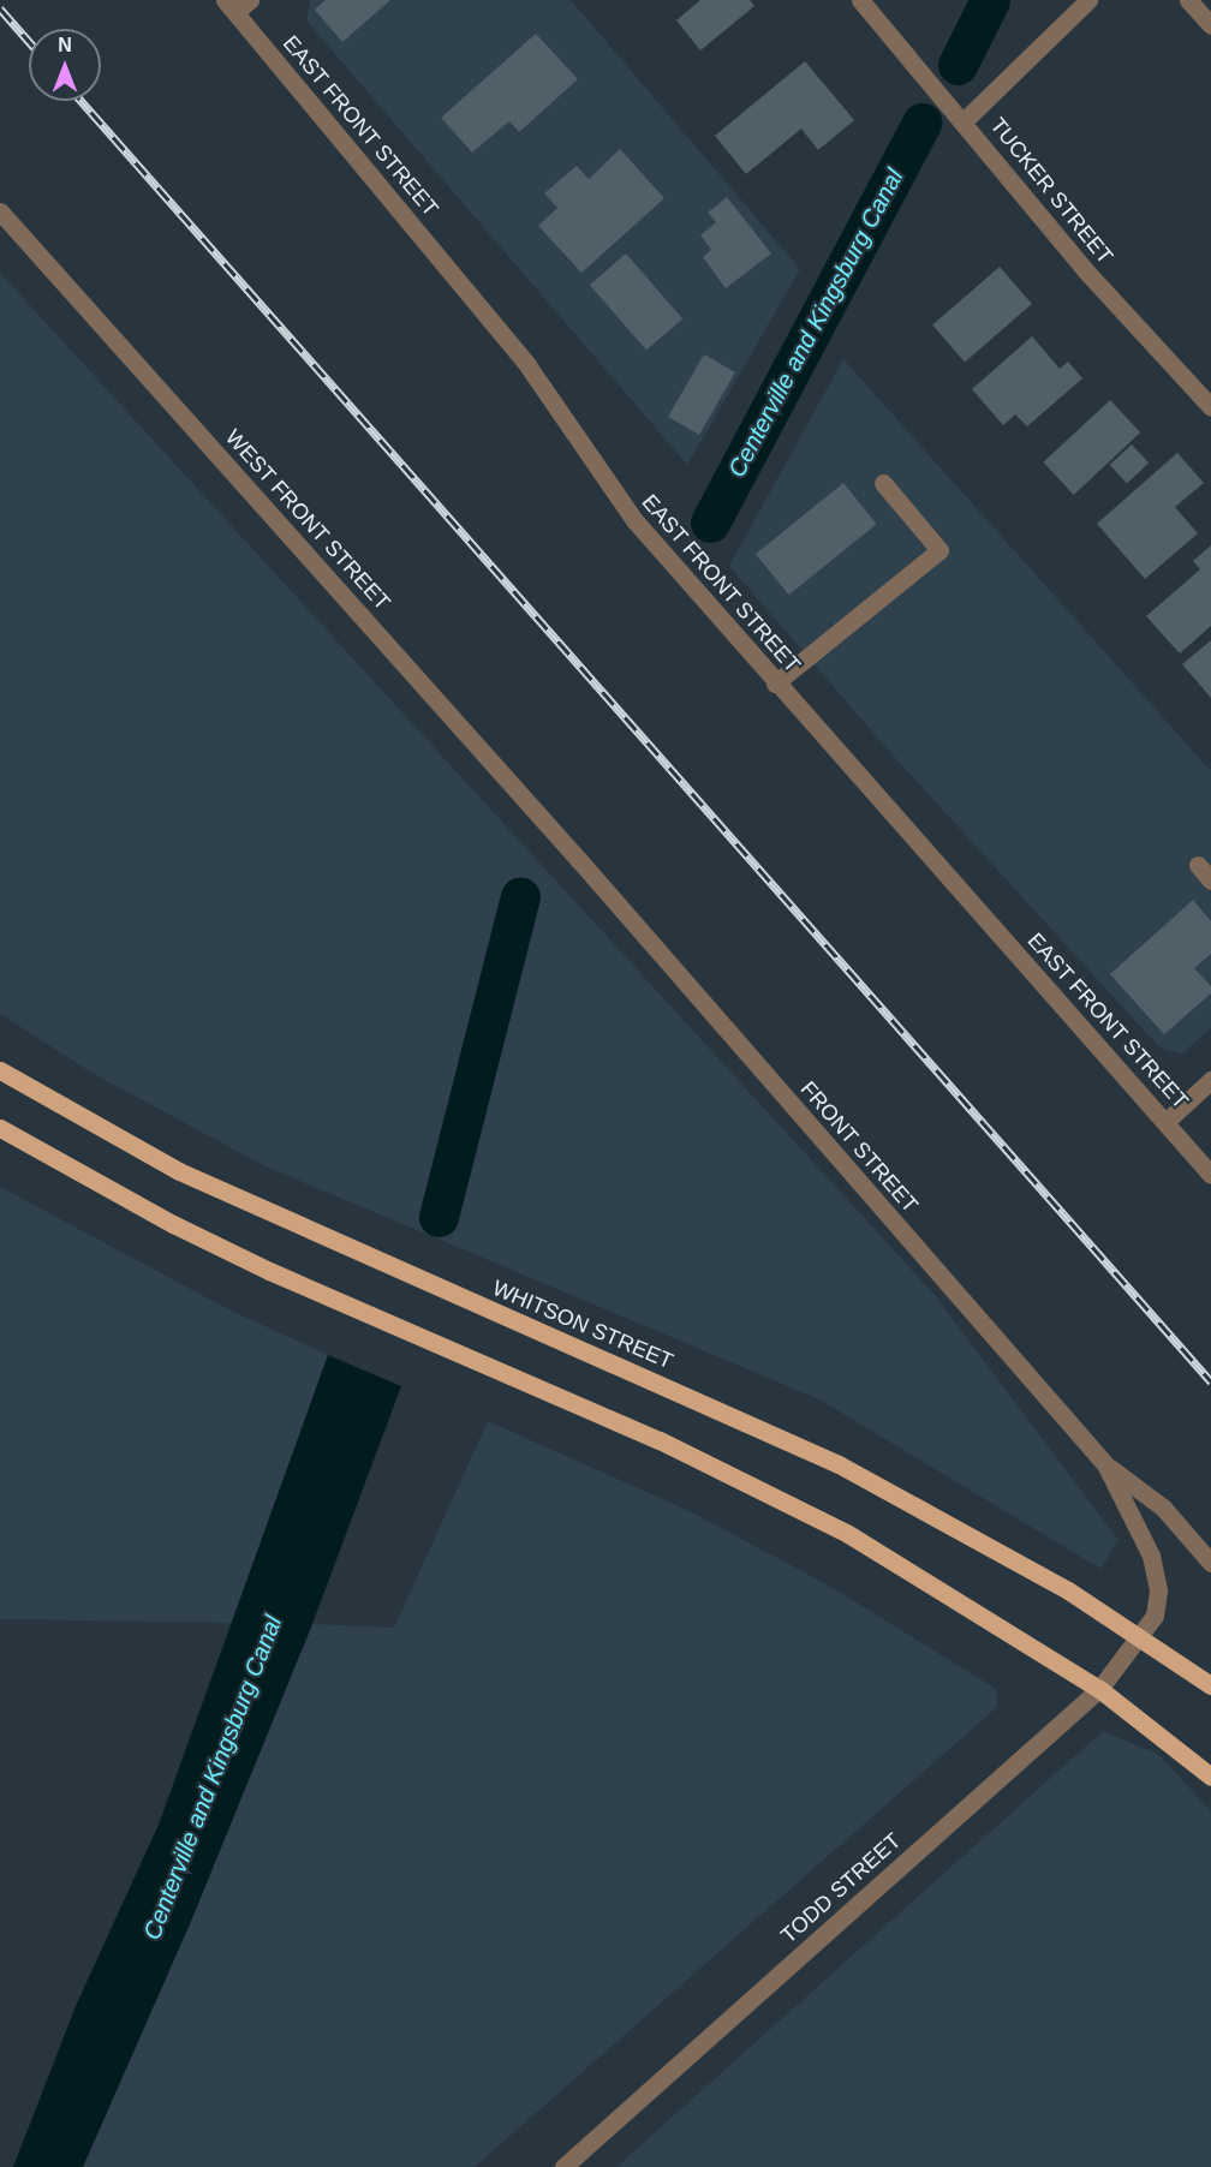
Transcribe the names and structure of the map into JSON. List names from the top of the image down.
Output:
{
  "streets": {
    "main road": ["WHITSON STREET"],
    "street": [
      "EAST FRONT STREET",
      "TUCKER STREET",
      "WEST FRONT STREET",
      "FRONT STREET",
      "TODD STREET"
    ]
  },
  "crossings": [
    ["WEST FRONT STREET", "FRONT STREET"],
    ["FRONT STREET", "WHITSON STREET"],
    ["FRONT STREET", "TODD STREET"],
    ["WHITSON STREET", "TODD STREET"]
  ],
  "water": ["Centerville and Kingsburg Canal"],
  "north": "top"
}
